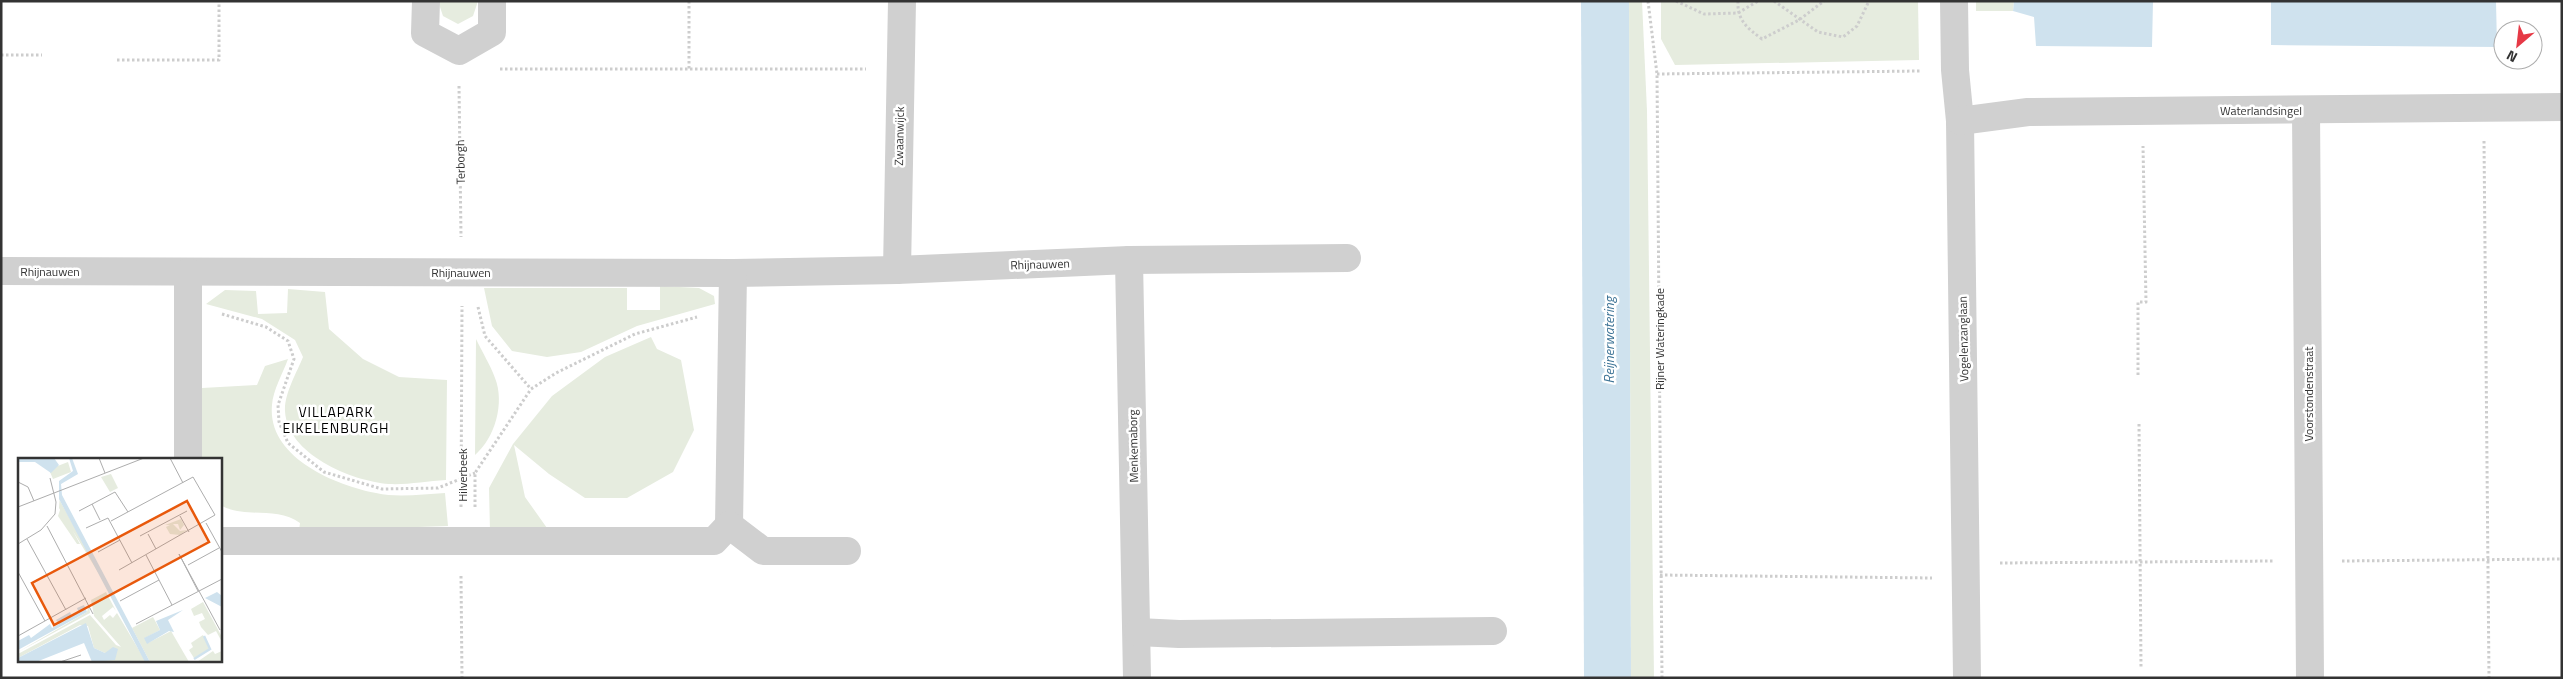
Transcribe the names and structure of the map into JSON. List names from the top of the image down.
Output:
{
  "streets": {
    "street": [
      "Waterlandsingel",
      "Zwaanwijck",
      "Rhijnauwen",
      "Vogelenzanglaan",
      "Voorstondenstraat",
      "Menkemaborg"
    ],
    "path": ["Terborgh", "Rijner Wateringkade", "Hilverbeek"]
  },
  "crossings": [
    ["Waterlandsingel", "Vogelenzanglaan"],
    ["Waterlandsingel", "Voorstondenstraat"],
    ["Zwaanwijck", "Rhijnauwen"],
    ["Terborgh", "Rhijnauwen"],
    ["Terborgh", "Hilverbeek"],
    ["Rhijnauwen", "Menkemaborg"],
    ["Rhijnauwen", "Hilverbeek"]
  ],
  "districts": ["VILLAPARK EIKELENBURGH"],
  "water": ["Reijnerwatering"],
  "north": "bottom left"
}
